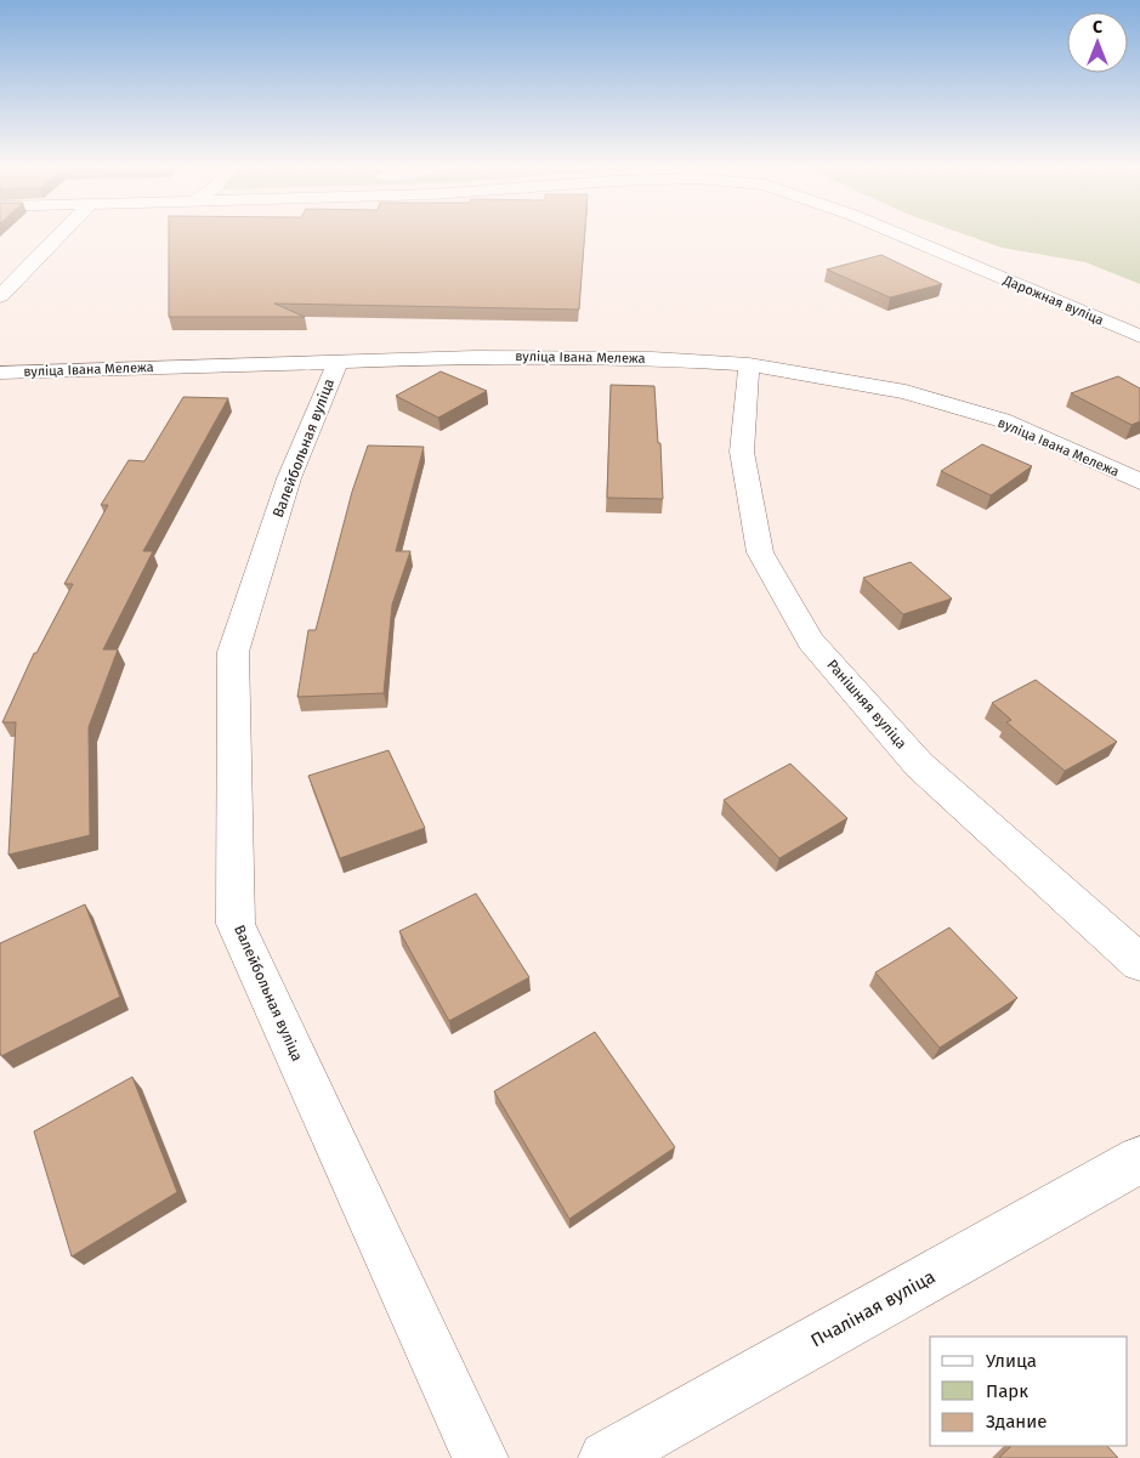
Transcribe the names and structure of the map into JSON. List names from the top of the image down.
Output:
{
  "streets": {
    "street": [
      "Дарожная вуліца",
      "вуліца Івана Мележа",
      "Валейбольная вуліца",
      "Ранішняя вуліца",
      "Пчаліная вуліца"
    ]
  },
  "crossings": [
    ["вуліца Івана Мележа", "Валейбольная вуліца"],
    ["вуліца Івана Мележа", "Ранішняя вуліца"]
  ],
  "legend": ["Улица", "Парк", "Здание"],
  "north": "top"
}
